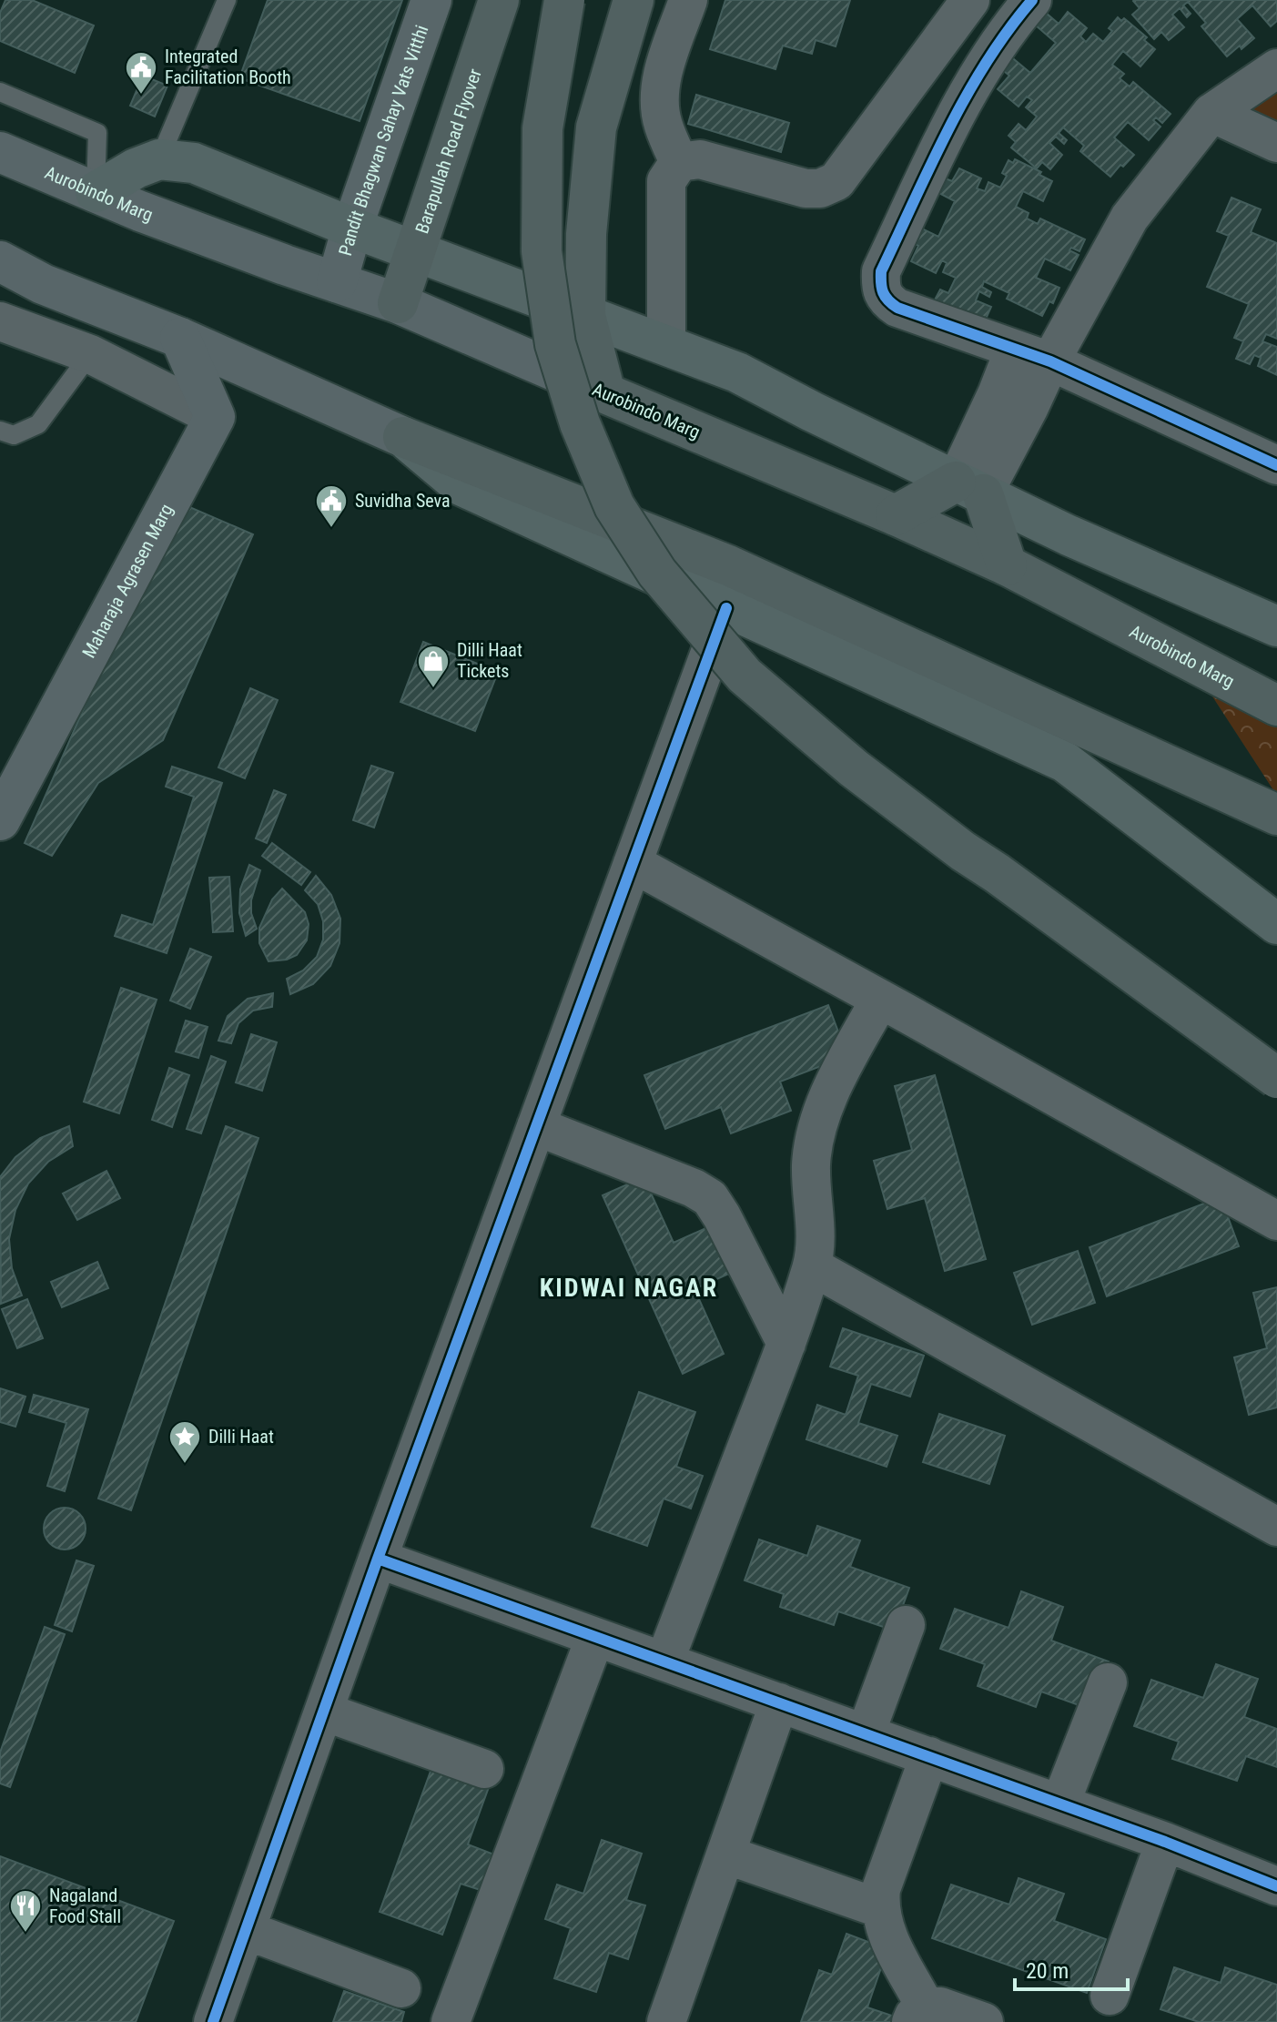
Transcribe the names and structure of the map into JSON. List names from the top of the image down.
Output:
{
  "streets": {
    "highway": ["Barapullah Road Flyover", "Aurobindo Marg"],
    "main road": ["Pandit Bhagwan Sahay Vats Vitthi", "Maharaja Agrasen Marg"]
  },
  "crossings": [
    ["Pandit Bhagwan Sahay Vats Vitthi", "Aurobindo Marg"],
    ["Barapullah Road Flyover", "Aurobindo Marg"]
  ],
  "districts": ["KIDWAI NAGAR"],
  "places": {
    "public building": ["Integrated Facilitation Booth", "Suvidha Seva"],
    "shop": ["Dilli Haat Tickets"],
    "place": ["Dilli Haat"],
    "restaurant": ["Nagaland Food Stall"]
  },
  "scale_bar": "20 m"
}
